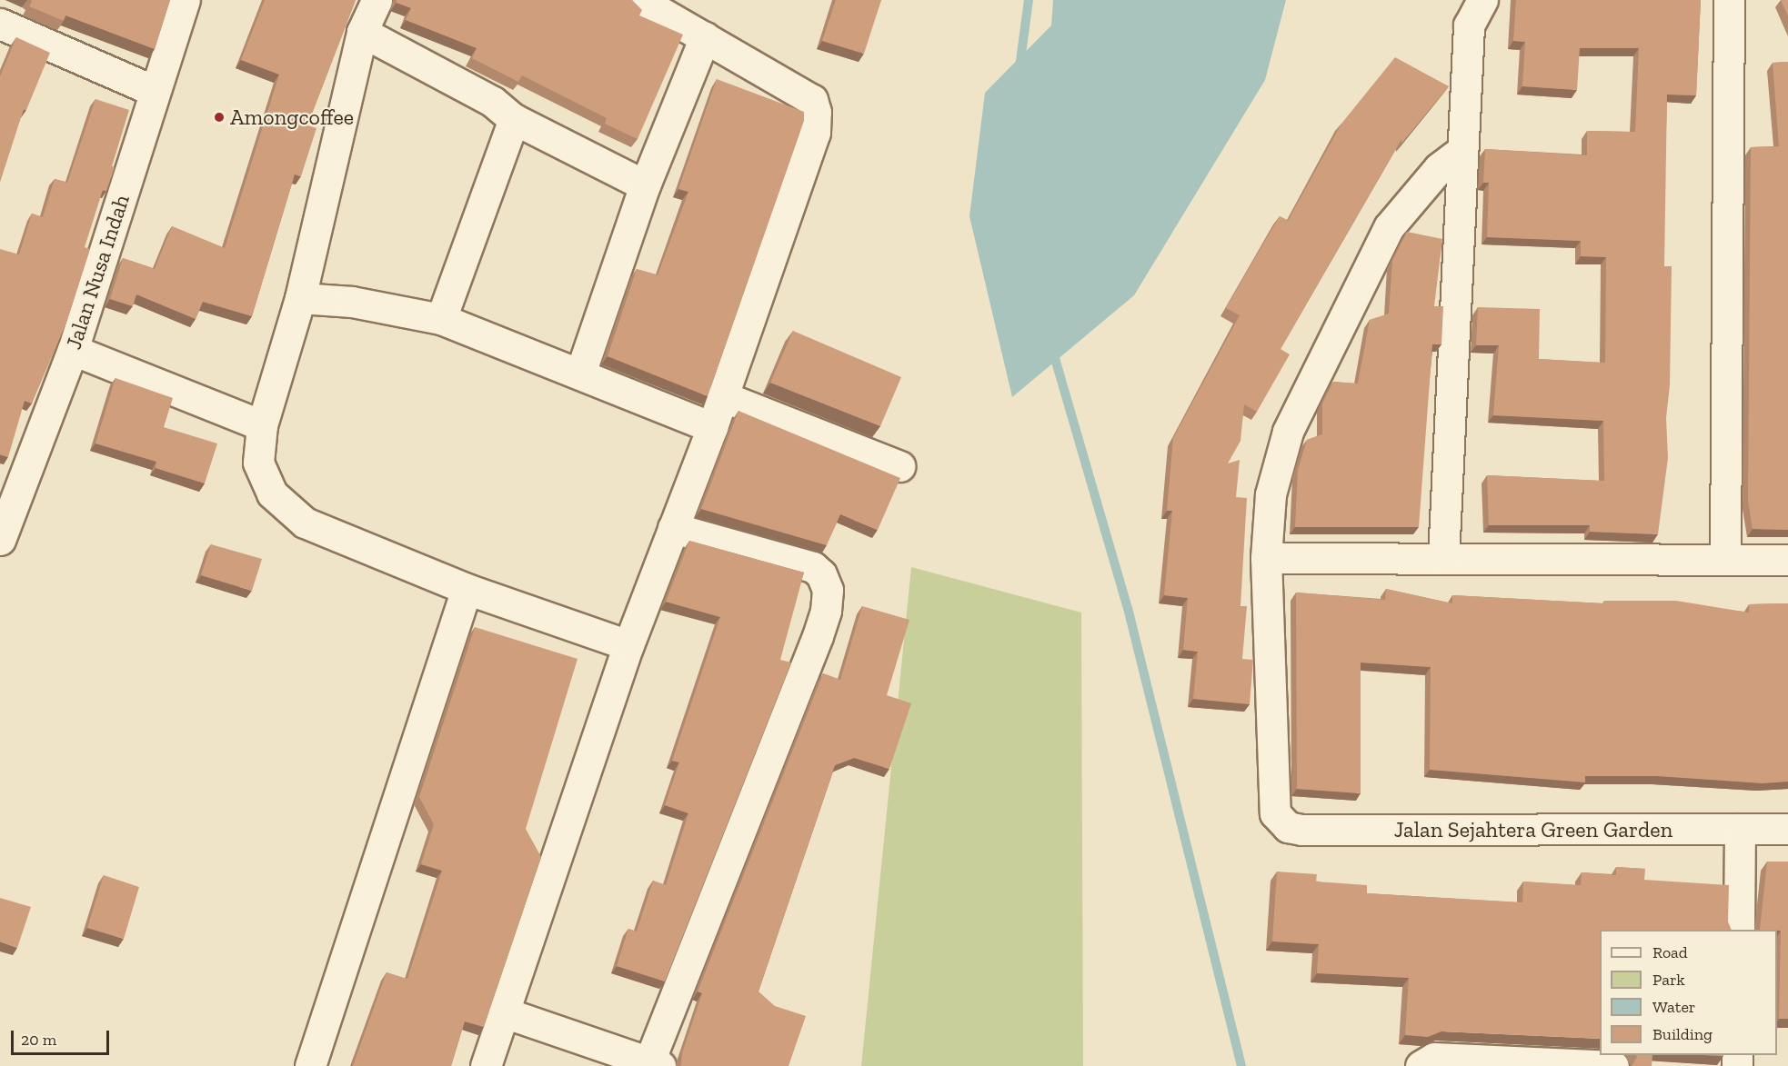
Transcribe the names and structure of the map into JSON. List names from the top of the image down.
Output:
{
  "streets": {
    "street": ["Jalan Nusa Indah", "Jalan Sejahtera Green Garden"]
  },
  "places": ["Amongcoffee"],
  "legend": [
    "Road",
    "Park",
    "Water",
    "Building"
  ],
  "scale_bar": "20 m"
}
